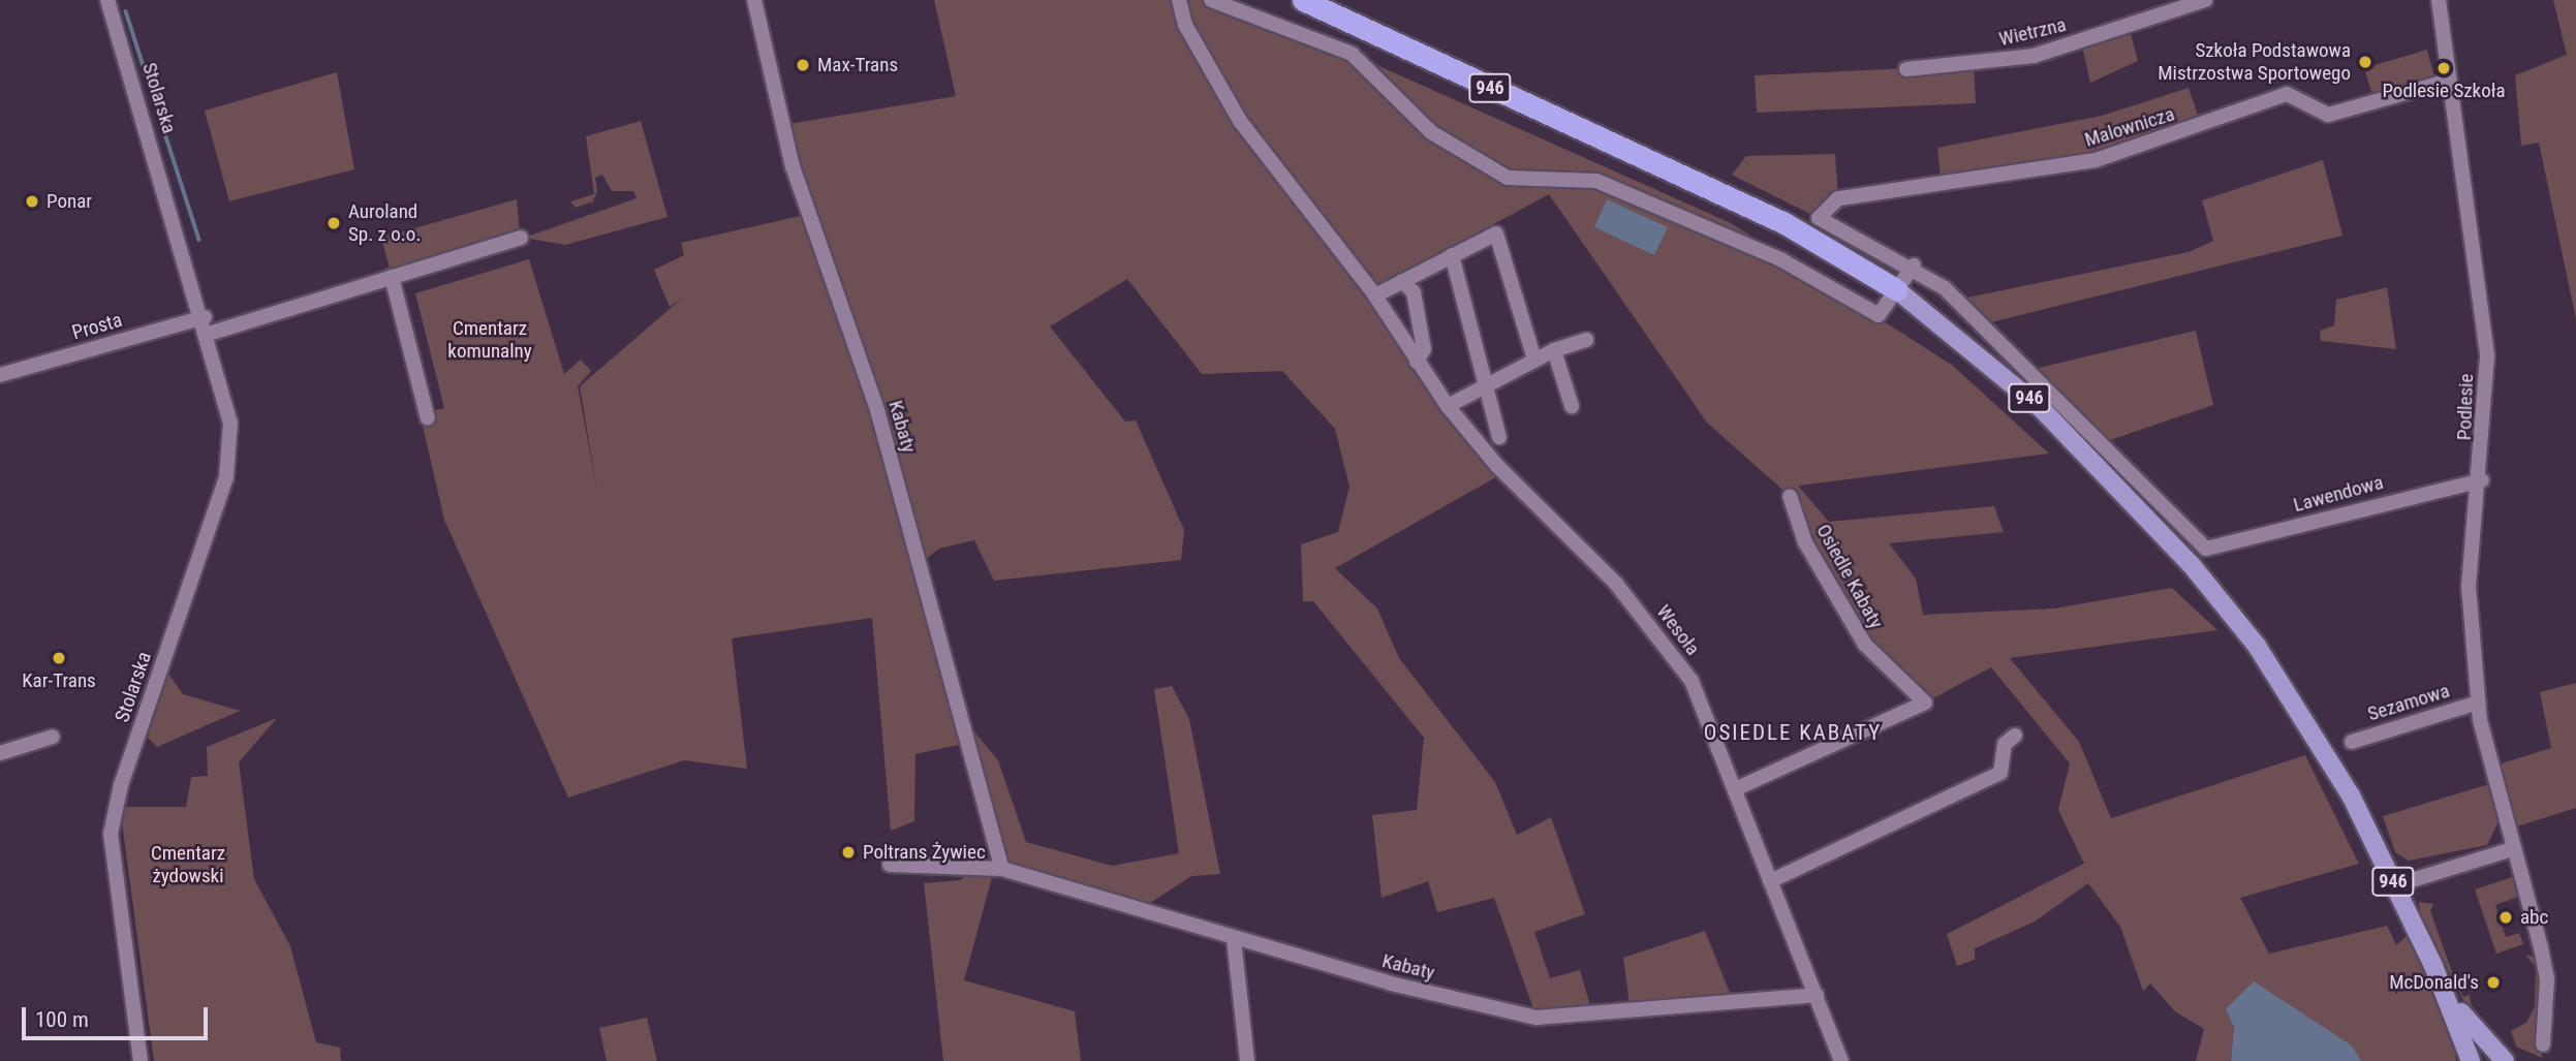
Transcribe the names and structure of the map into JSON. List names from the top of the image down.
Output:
{
  "streets": {
    "highway": ["946"],
    "street": [
      "Wietrzna",
      "Stolarska",
      "Malownicza",
      "Prosta",
      "Podlesie",
      "Kabaty",
      "Lawendowa",
      "Osiedle Kabaty",
      "Wesoła",
      "Sezamowa"
    ]
  },
  "crossings": [
    ["Stolarska", "Prosta"],
    ["Malownicza", "Podlesie"],
    ["Malownicza", "Lawendowa"],
    ["Podlesie", "Lawendowa"],
    ["Podlesie", "Sezamowa"],
    ["Kabaty", "Wesoła"],
    ["Osiedle Kabaty", "Wesoła"]
  ],
  "districts": ["OSIEDLE KABATY"],
  "parks": ["Cmentarz komunalny", "Cmentarz żydowski"],
  "places": [
    "Szkoła Podstawowa Mistrzostwa Sportowego",
    "Max-Trans",
    "Podlesie Szkoła",
    "Ponar",
    "Auroland Sp. z o.o.",
    "Kar-Trans",
    "Poltrans Żywiec",
    "abc",
    "McDonald's"
  ],
  "scale_bar": "100 m"
}
